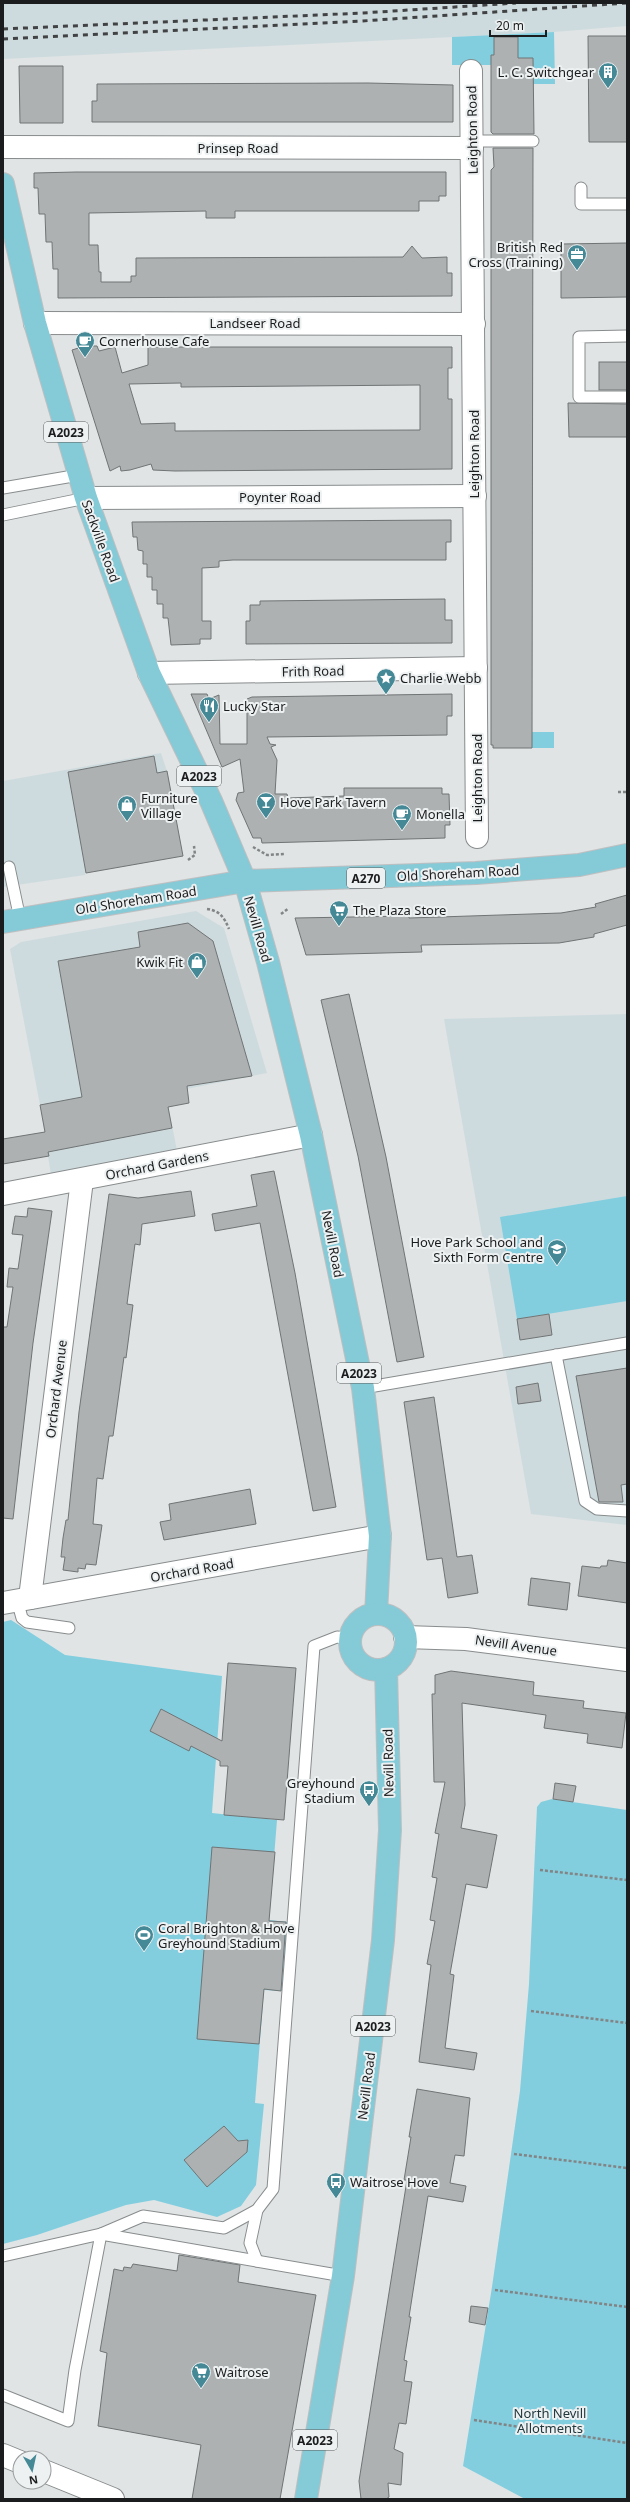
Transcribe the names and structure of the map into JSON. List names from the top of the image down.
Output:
{
  "streets": {
    "main road": [
      "A2023",
      "Sackville Road",
      "Old Shoreham Road",
      "A270",
      "Nevill Road"
    ],
    "street": [
      "Leighton Road",
      "Prinsep Road",
      "Landseer Road",
      "Poynter Road",
      "Frith Road",
      "Orchard Gardens",
      "Orchard Avenue",
      "Orchard Road",
      "Nevill Avenue"
    ]
  },
  "crossings": [
    ["Leighton Road", "Prinsep Road"],
    ["Leighton Road", "Landseer Road"],
    ["Leighton Road", "Poynter Road"],
    ["Leighton Road", "Frith Road"],
    ["Landseer Road", "Sackville Road"],
    ["Poynter Road", "Sackville Road"],
    ["Sackville Road", "Frith Road"],
    ["Sackville Road", "Old Shoreham Road"],
    ["Sackville Road", "Nevill Road"],
    ["Old Shoreham Road", "Nevill Road"],
    ["Nevill Road", "Orchard Gardens"],
    ["Nevill Road", "Orchard Road"],
    ["Nevill Road", "Nevill Avenue"],
    ["Orchard Gardens", "Orchard Avenue"],
    ["Orchard Avenue", "Orchard Road"]
  ],
  "parks": ["North Nevill Allotments"],
  "places": {
    "building": ["L. C. Switchgear"],
    "office": ["British Red Cross (Training)"],
    "cafe": ["Cornerhouse Cafe", "Monella"],
    "place": ["Charlie Webb"],
    "restaurant": ["Lucky Star"],
    "bar": ["Hove Park Tavern"],
    "shop": ["Furniture Village", "Kwik Fit"],
    "supermarket": ["The Plaza Store", "Waitrose"],
    "school or university": ["Hove Park School and Sixth Form Centre"],
    "bus stop": ["Greyhound Stadium", "Waitrose Hove"],
    "sports": ["Coral Brighton & Hove Greyhound Stadium"]
  },
  "scale_bar": "20 m",
  "north": "bottom"
}
